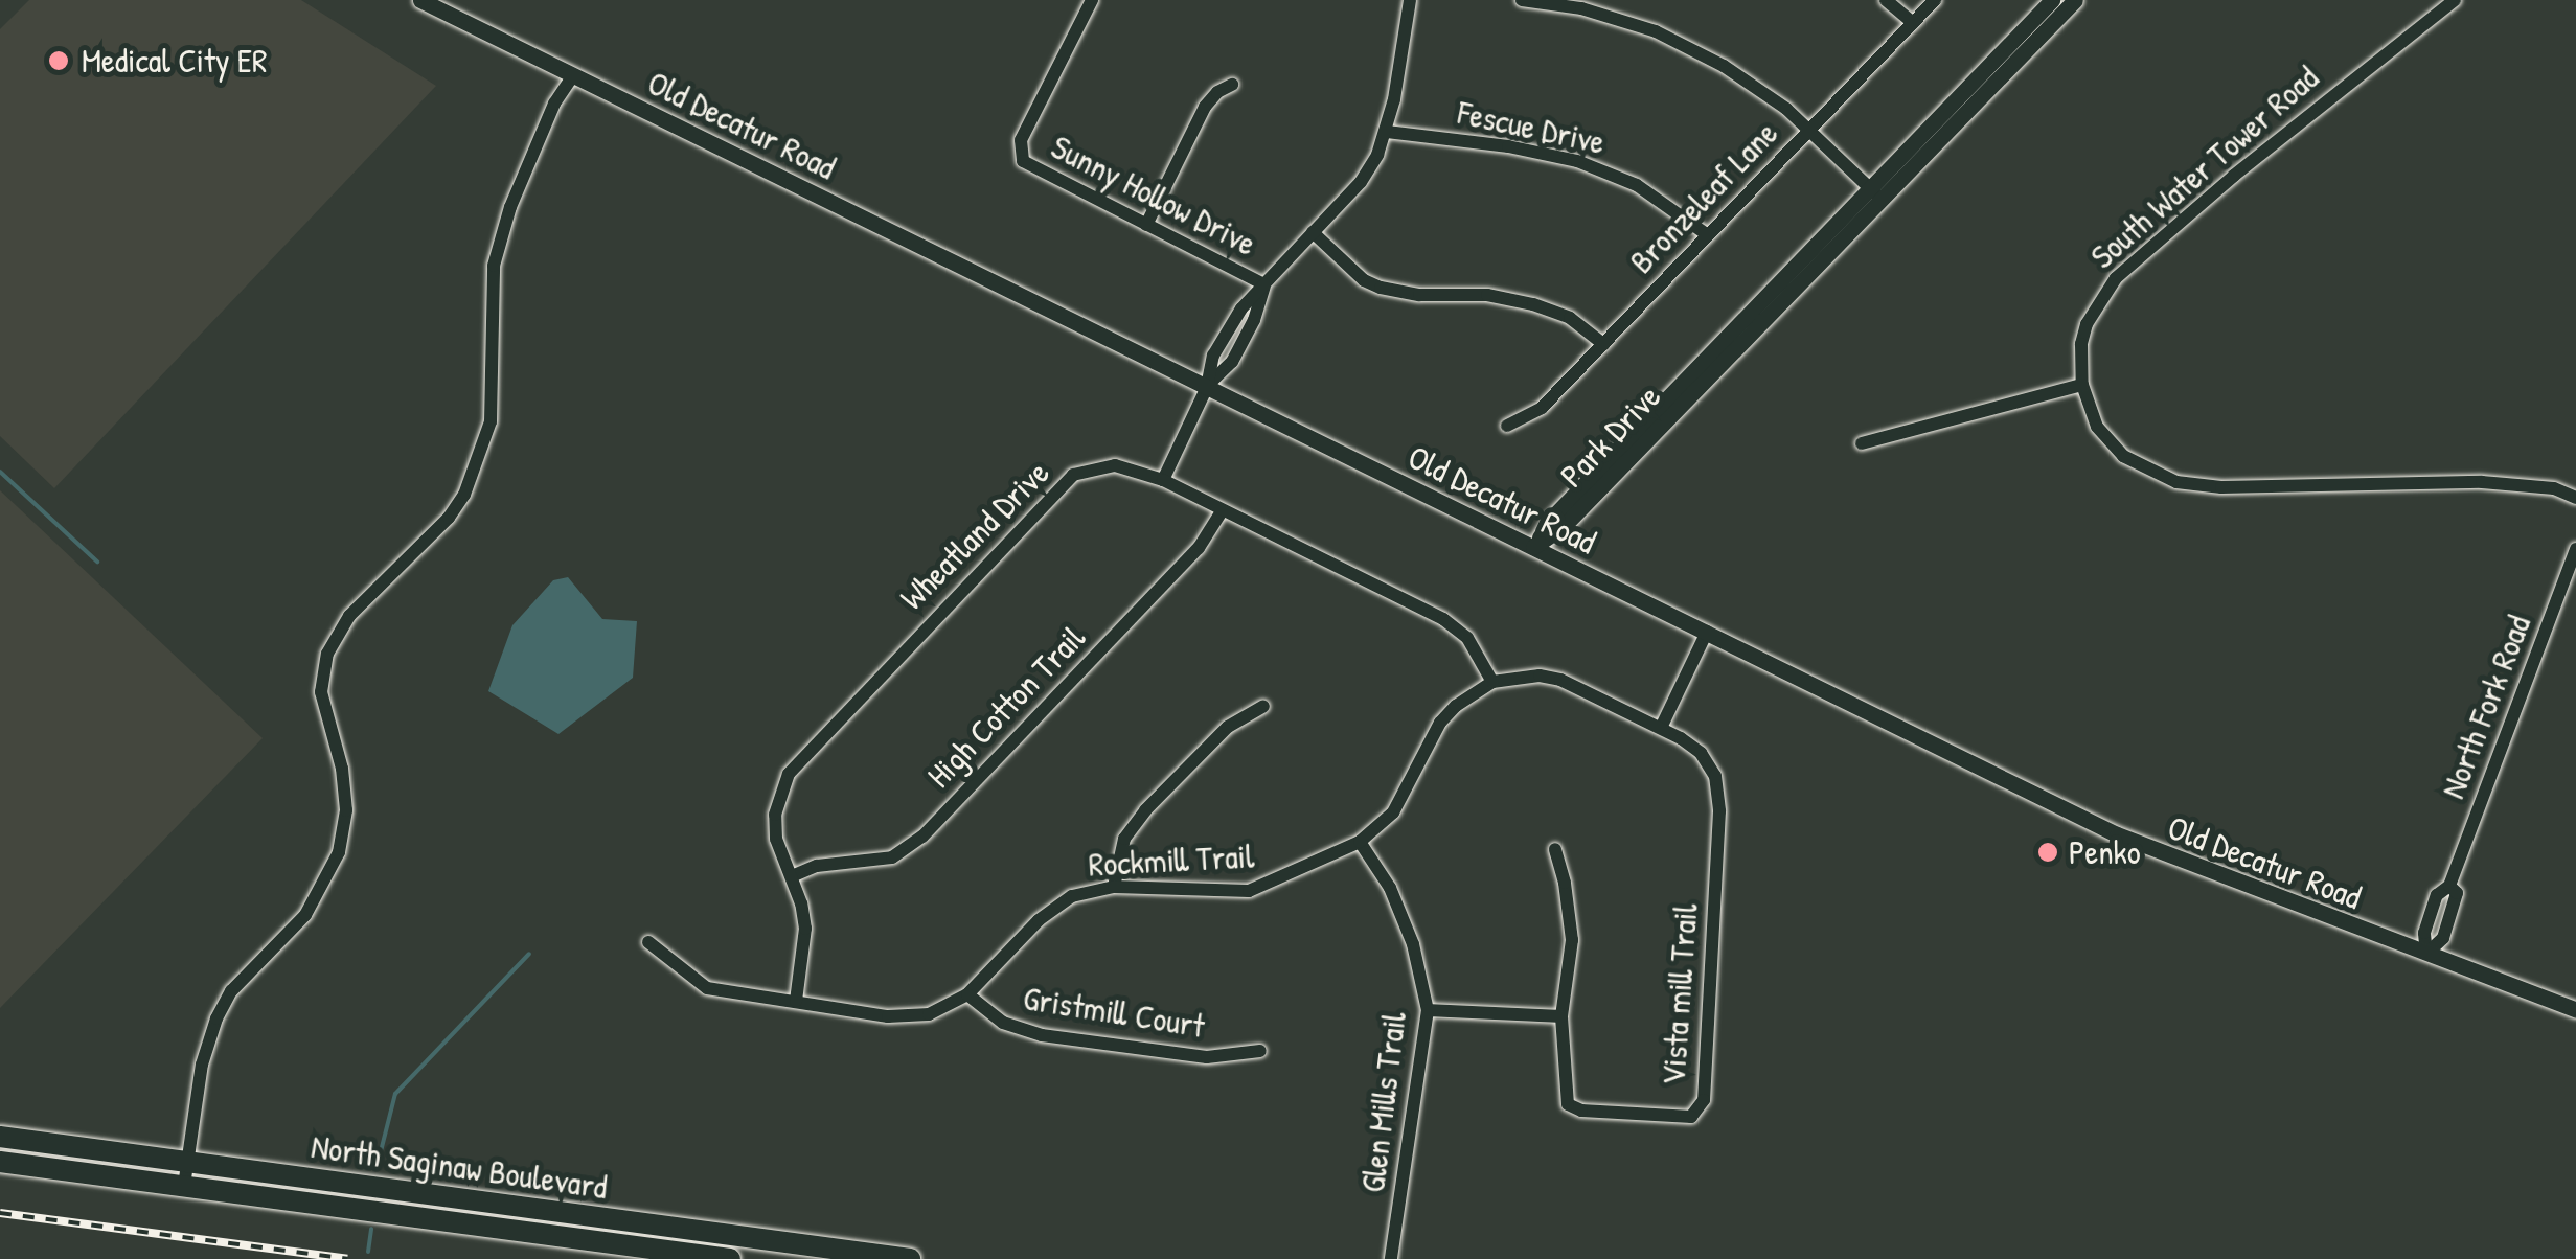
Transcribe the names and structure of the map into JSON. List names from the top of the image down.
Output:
{
  "streets": {
    "main road": ["North Saginaw Boulevard"],
    "street": [
      "Old Decatur Road",
      "Fescue Drive",
      "South Water Tower Road",
      "Sunny Hollow Drive",
      "Bronzeleaf Lane",
      "Park Drive",
      "Wheatland Drive",
      "High Cotton Trail",
      "North Fork Road",
      "Rockmill Trail",
      "Vista mill Trail",
      "Gristmill Court",
      "Glen Mills Trail"
    ]
  },
  "crossings": [
    ["Old Decatur Road", "Park Drive"],
    ["Old Decatur Road", "North Fork Road"],
    ["Fescue Drive", "Bronzeleaf Lane"],
    ["Wheatland Drive", "High Cotton Trail"],
    ["Wheatland Drive", "Rockmill Trail"],
    ["Rockmill Trail", "Gristmill Court"],
    ["Rockmill Trail", "Glen Mills Trail"]
  ],
  "places": ["Medical City ER", "Penko"]
}
